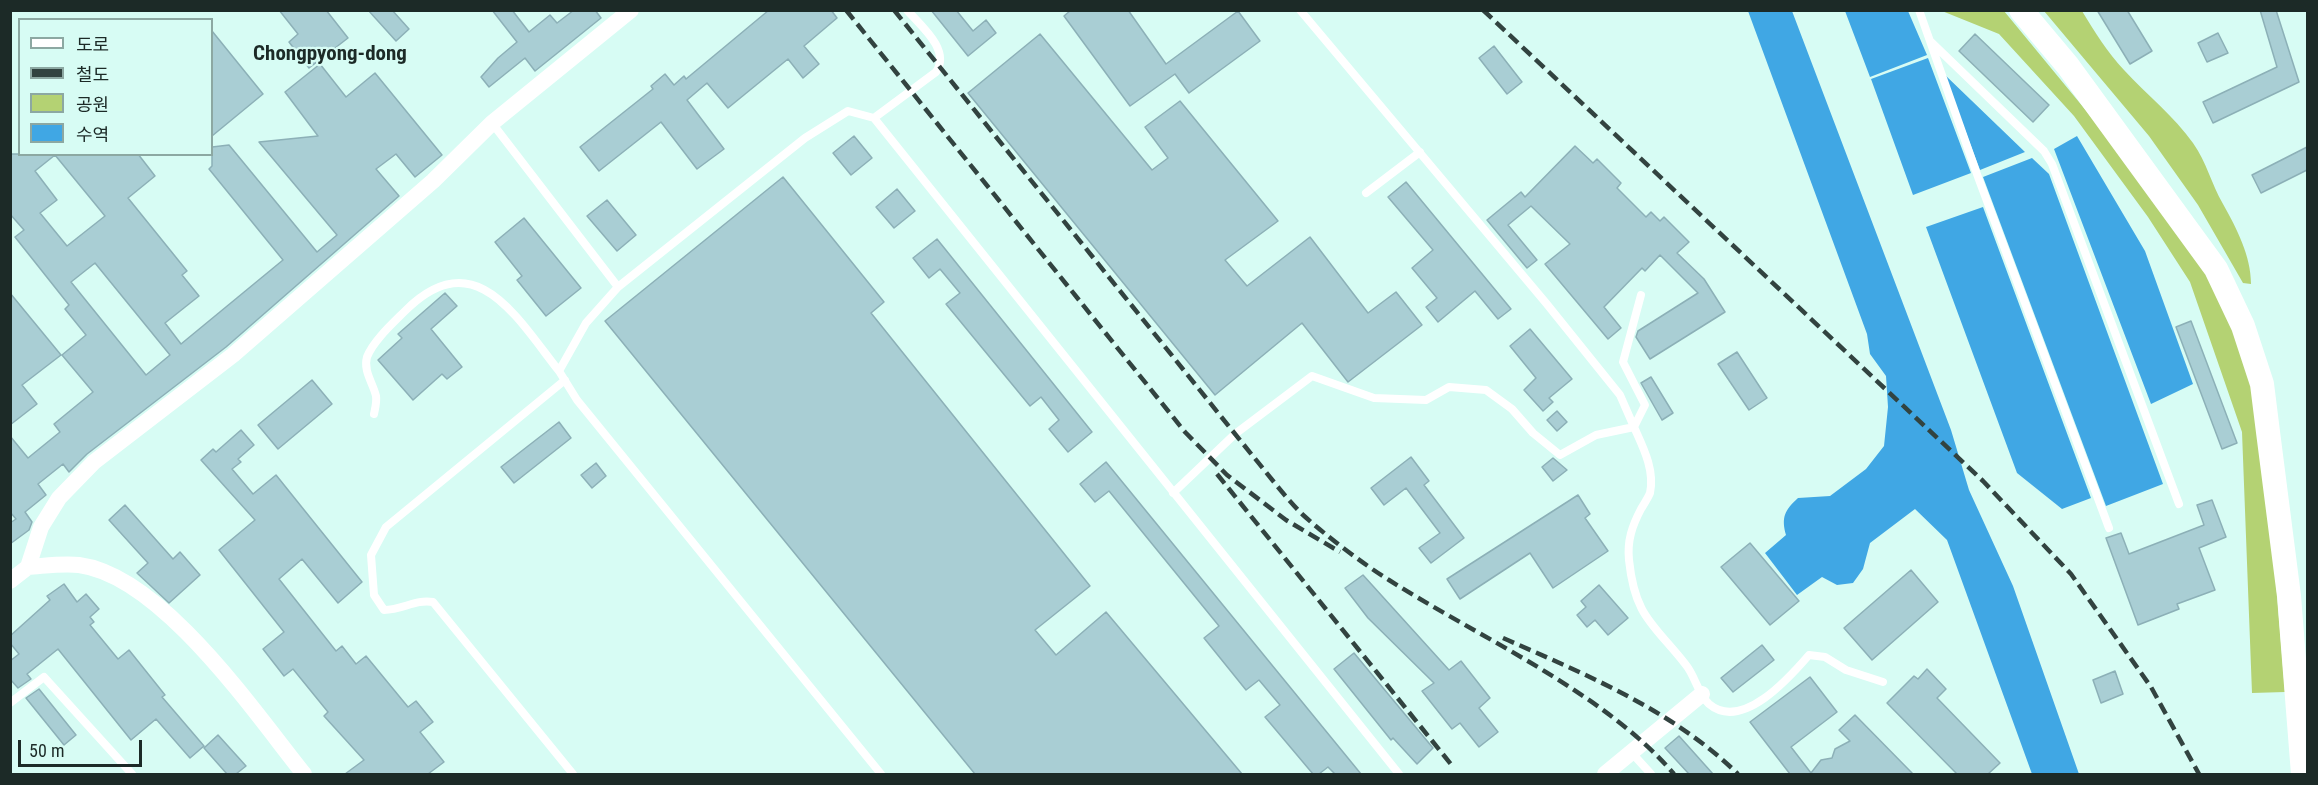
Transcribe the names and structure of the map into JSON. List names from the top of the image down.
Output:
{
  "districts": ["Chongpyong-dong"],
  "legend": [
    "도로",
    "철도",
    "공원",
    "수역"
  ],
  "scale_bar": "50 m"
}
